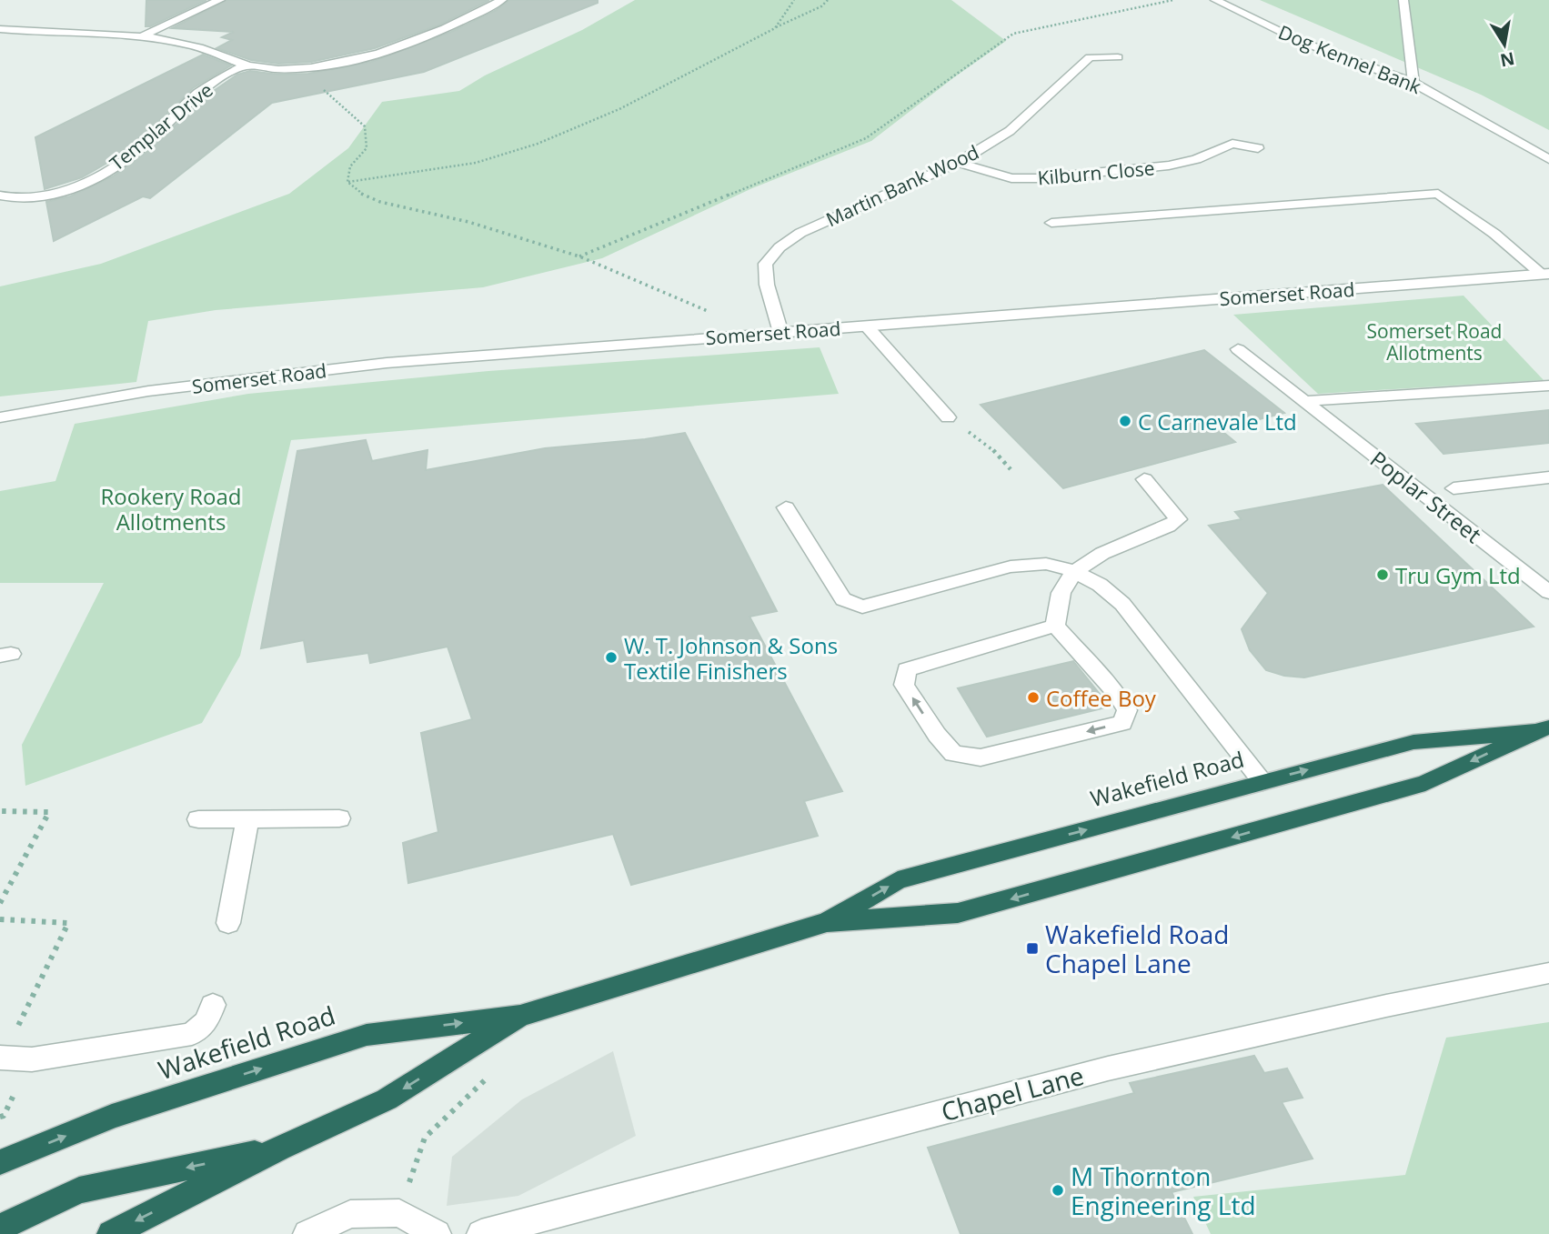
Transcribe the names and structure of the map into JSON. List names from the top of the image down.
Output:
{
  "streets": {
    "highway": ["Wakefield Road"],
    "street": [
      "Dog Kennel Bank",
      "Templar Drive",
      "Kilburn Close",
      "Martin Bank Wood",
      "Somerset Road",
      "Poplar Street",
      "Chapel Lane"
    ]
  },
  "crossings": [
    ["Kilburn Close", "Martin Bank Wood"],
    ["Martin Bank Wood", "Somerset Road"]
  ],
  "parks": ["Somerset Road Allotments", "Rookery Road Allotments"],
  "places": {
    "other": [
      "C Carnevale Ltd",
      "Tru Gym Ltd",
      "W. T. Johnson & Sons Textile Finishers",
      "Coffee Boy",
      "M Thornton Engineering Ltd"
    ],
    "transit": ["Wakefield Road Chapel Lane"]
  },
  "north": "bottom"
}
